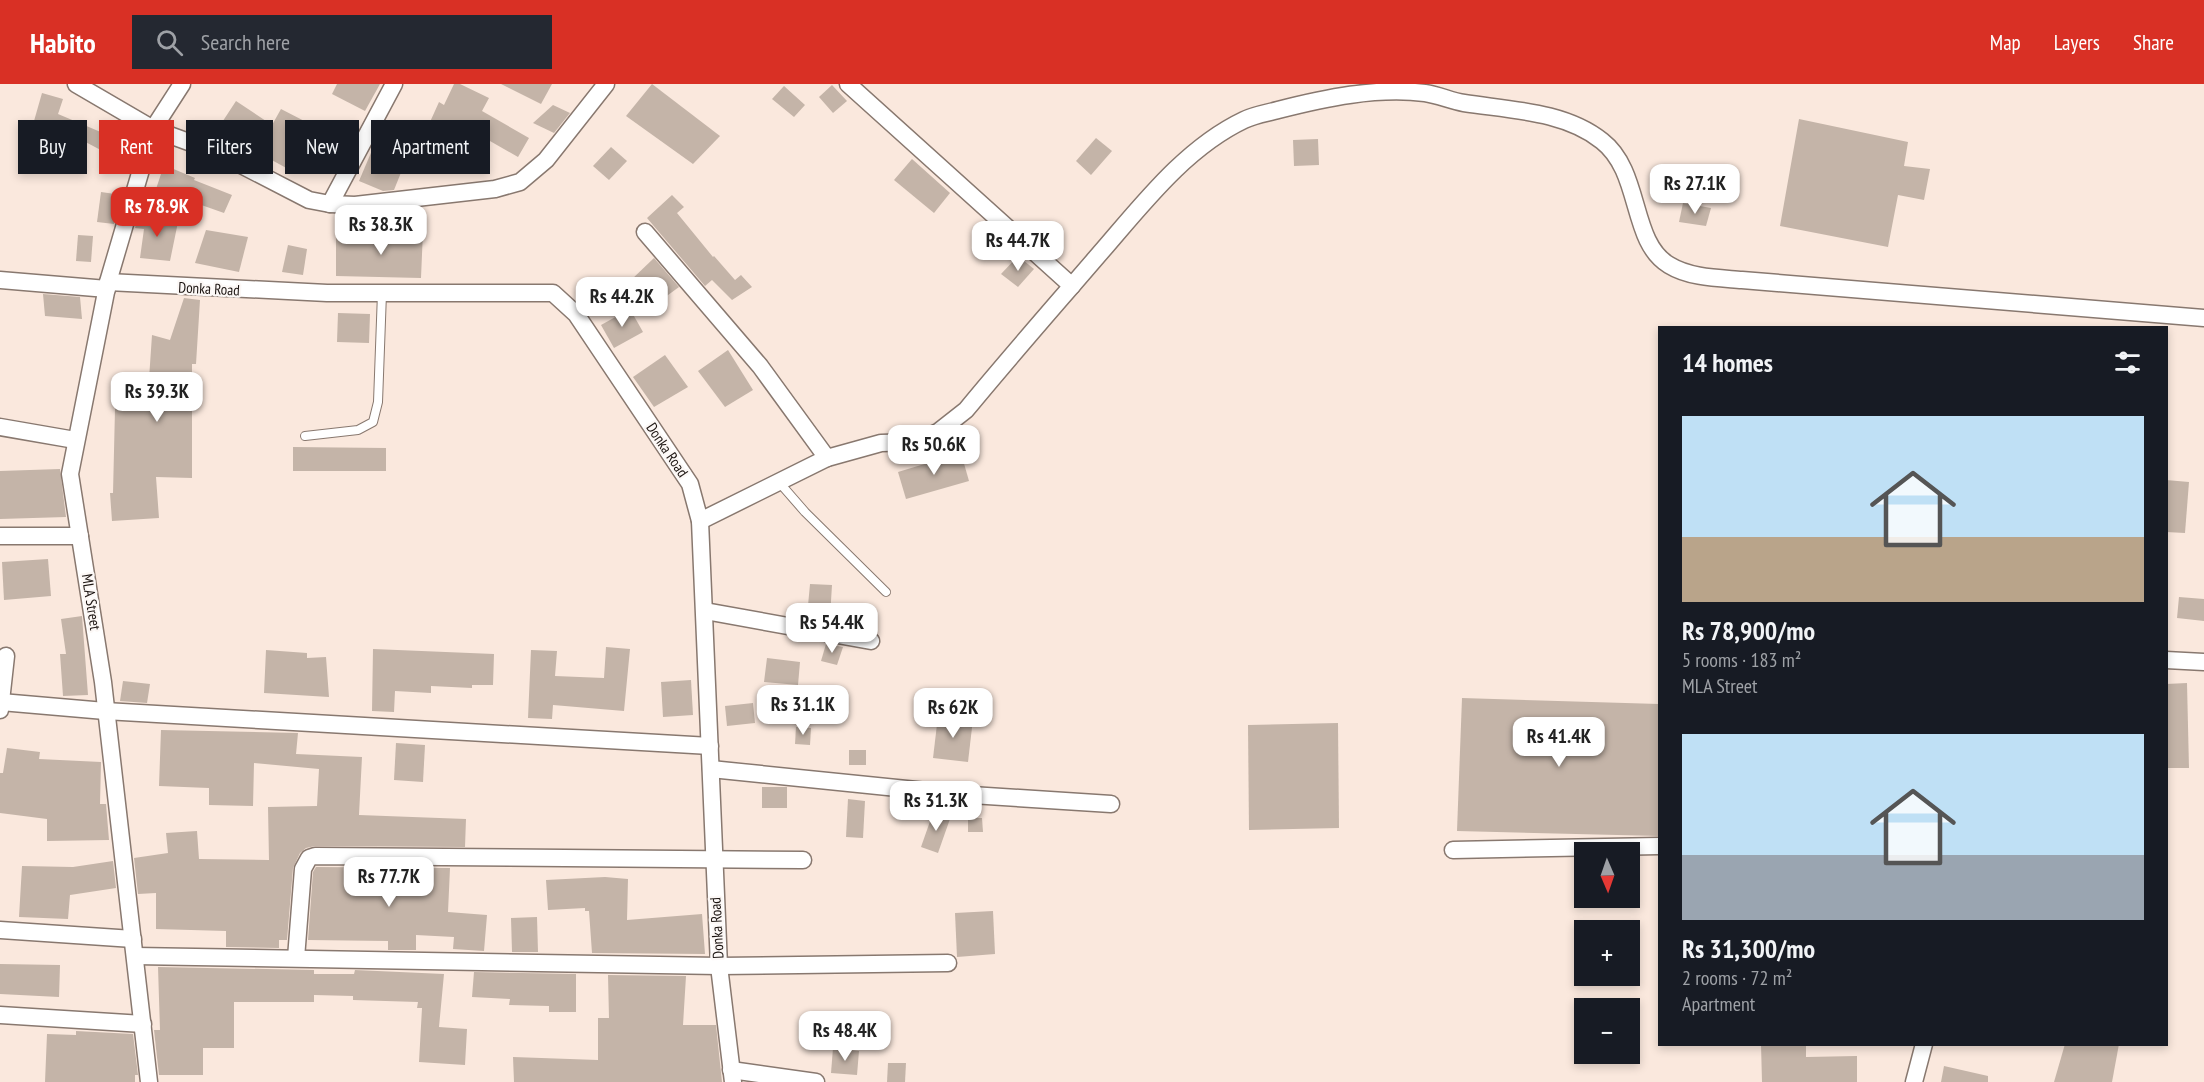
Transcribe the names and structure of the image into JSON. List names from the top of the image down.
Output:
{
  "streets": {
    "street": ["Donka Road", "MLA Street"]
  },
  "crossings": [
    ["Donka Road", "MLA Street"]
  ],
  "north": "bottom",
  "page": {
    "header": "Habito",
    "search": "Search here",
    "nav": ["Map", "Layers", "Share"],
    "chip": [
      "Buy",
      "Rent",
      "Filters",
      "New",
      "Apartment"
    ],
    "price": [
      "Rs 27.1K",
      "Rs 78.9K",
      "Rs 38.3K",
      "Rs 44.7K",
      "Rs 44.2K",
      "Rs 39.3K",
      "Rs 50.6K",
      "Rs 54.4K",
      "Rs 31.1K",
      "Rs 62K",
      "Rs 41.4K",
      "Rs 31.3K",
      "Rs 77.7K",
      "Rs 48.4K"
    ],
    "heading": "14 homes",
    "list": [
      {
        "name": "Rs 78,900/mo",
        "note": "5 rooms · 183 m² · MLA Street"
      },
      {
        "name": "Rs 31,300/mo",
        "note": "2 rooms · 72 m² · Apartment"
      }
    ],
    "map_buttons": ["+", "−"]
  }
}
